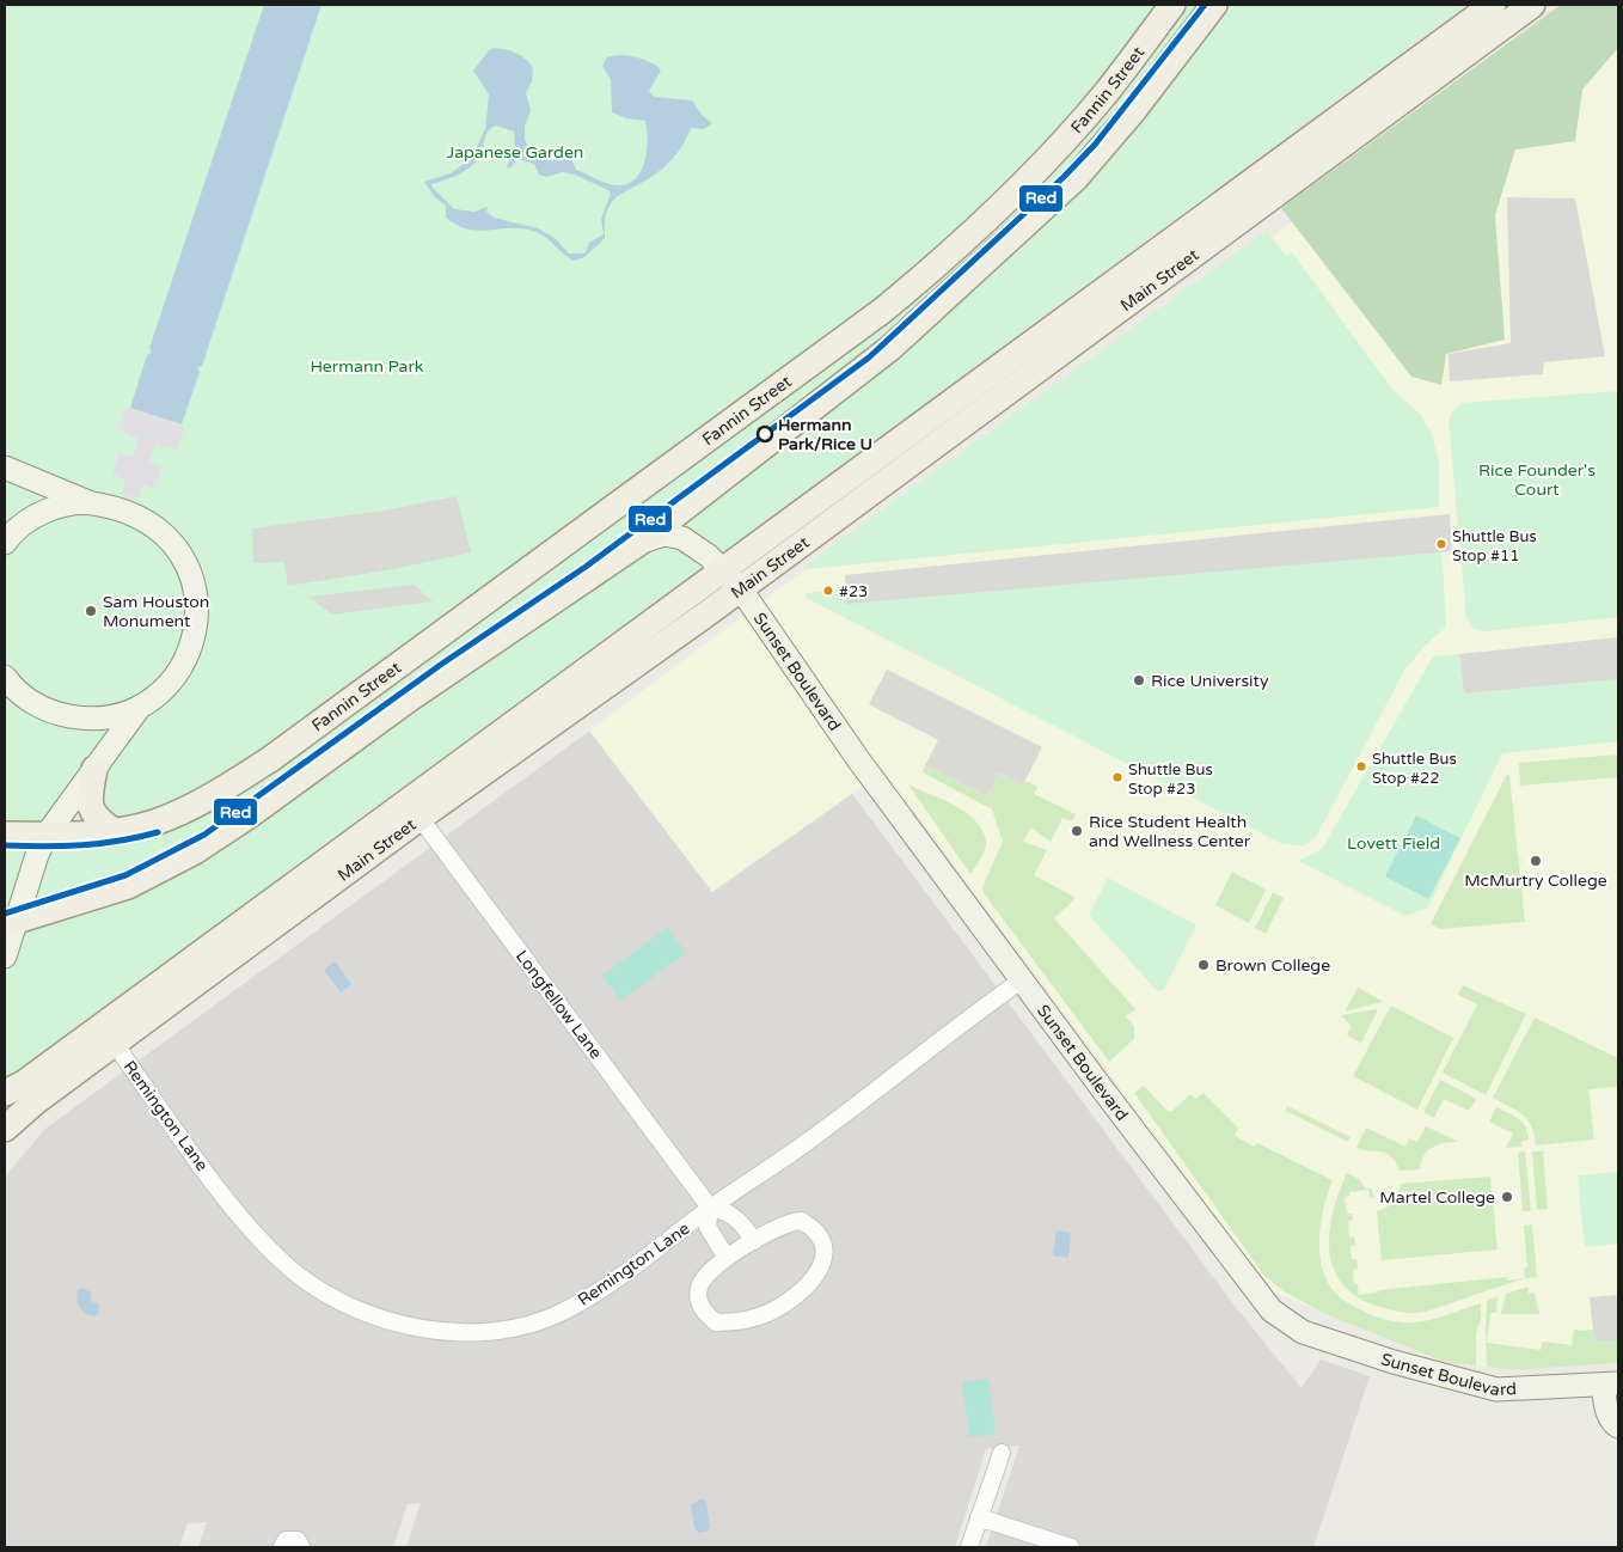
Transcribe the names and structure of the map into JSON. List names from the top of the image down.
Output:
{
  "streets": {
    "main road": ["Fannin Street", "Main Street", "Sunset Boulevard"],
    "street": ["Longfellow Lane", "Remington Lane"]
  },
  "crossings": [
    ["Fannin Street", "Sunset Boulevard"],
    ["Main Street", "Sunset Boulevard"],
    ["Main Street", "Longfellow Lane"],
    ["Main Street", "Remington Lane"],
    ["Sunset Boulevard", "Remington Lane"],
    ["Longfellow Lane", "Remington Lane"]
  ],
  "parks": [
    "Japanese Garden",
    "Hermann Park",
    "Rice Founder's Court",
    "Lovett Field"
  ],
  "places": [
    "Hermann Park/Rice U",
    "Shuttle Bus Stop #11",
    "#23",
    "Sam Houston Monument",
    "Rice University",
    "Shuttle Bus Stop #22",
    "Shuttle Bus Stop #23",
    "Rice Student Health and Wellness Center",
    "McMurtry College",
    "Brown College",
    "Martel College"
  ],
  "lines": ["transit line Red"]
}
